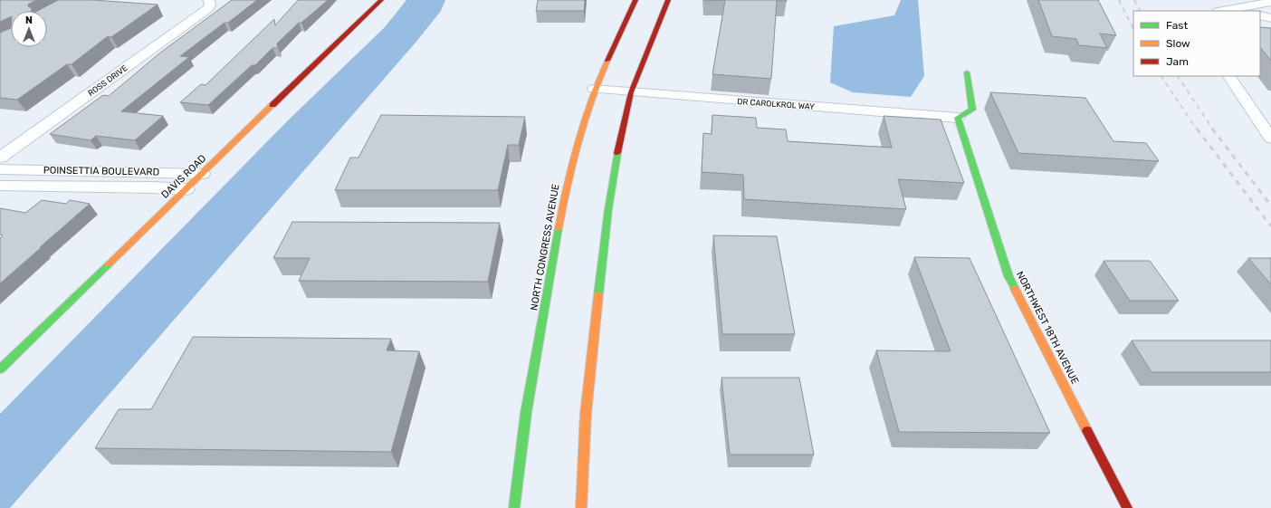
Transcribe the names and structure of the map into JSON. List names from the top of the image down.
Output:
{
  "streets": {
    "main road": ["DAVIS ROAD", "NORTH CONGRESS AVENUE", "NORTHWEST 18TH AVENUE"],
    "street": ["ROSS DRIVE", "DR CAROLKROL WAY", "POINSETTIA BOULEVARD"]
  },
  "crossings": [
    ["DR CAROLKROL WAY", "NORTH CONGRESS AVENUE"],
    ["DR CAROLKROL WAY", "NORTHWEST 18TH AVENUE"],
    ["POINSETTIA BOULEVARD", "DAVIS ROAD"]
  ],
  "legend": ["Fast", "Slow", "Jam"],
  "north": "top"
}
